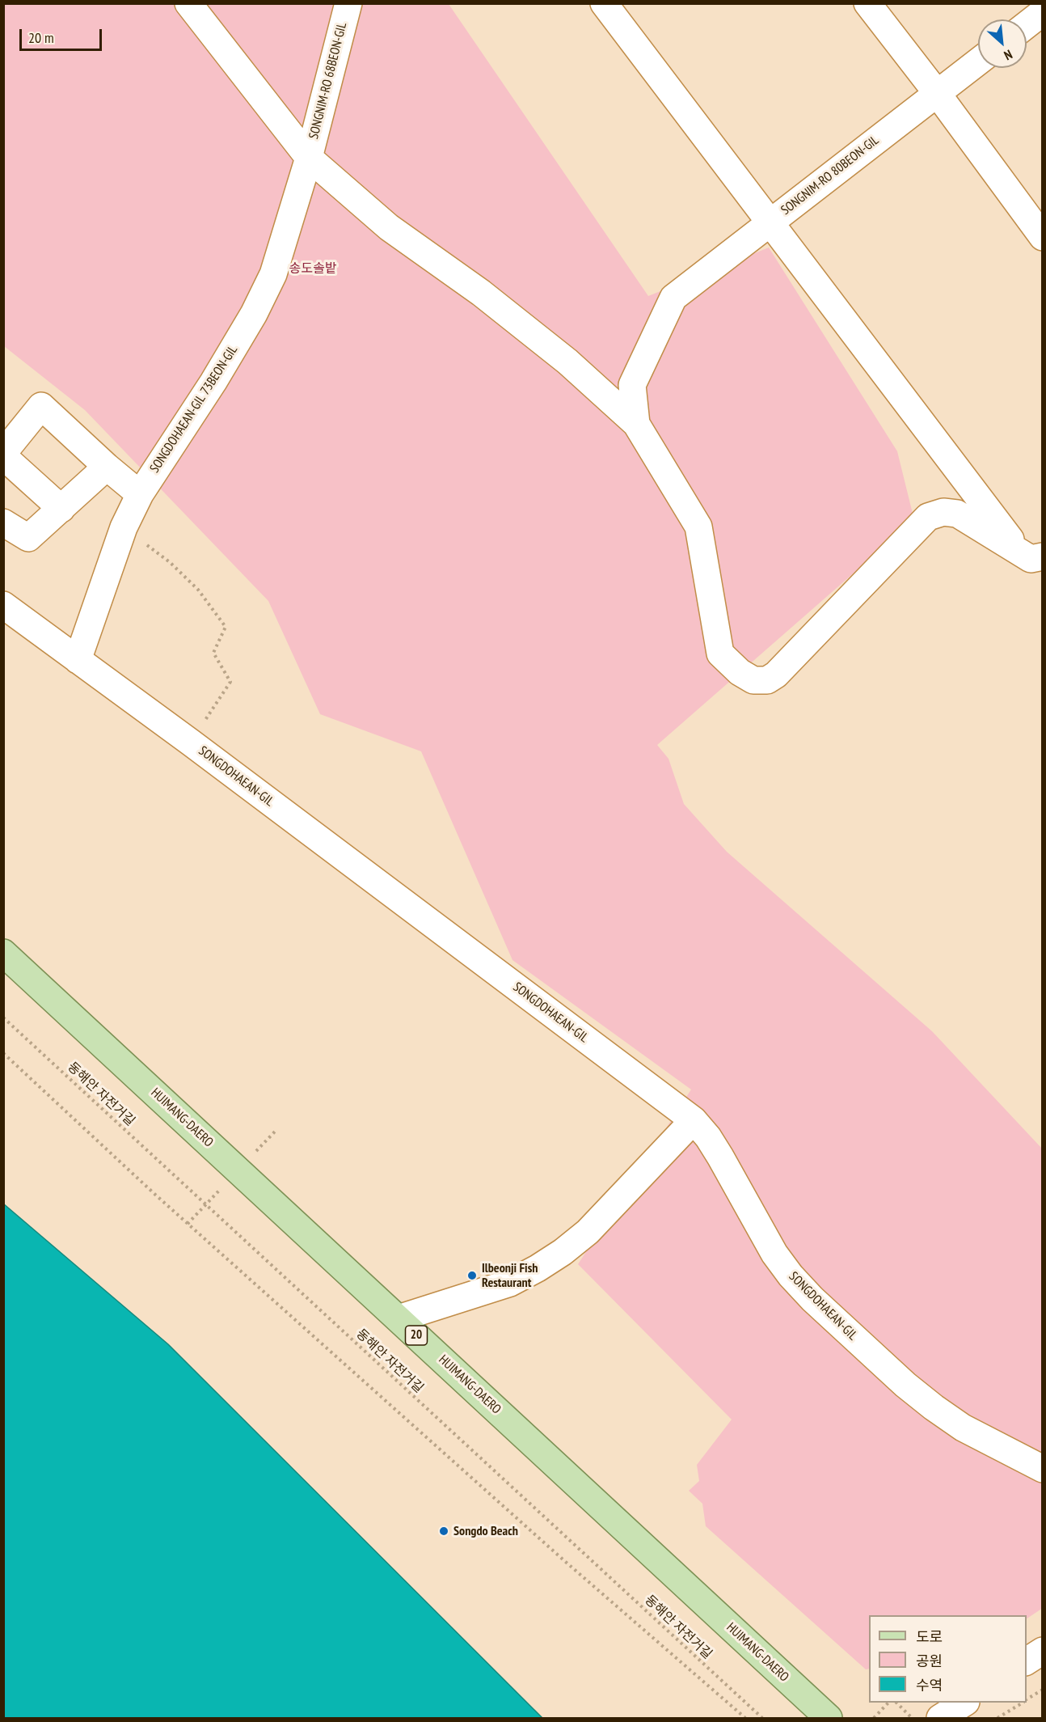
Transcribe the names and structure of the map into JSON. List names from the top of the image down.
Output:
{
  "streets": {
    "main road": ["HUIMANG-DAERO", "20"],
    "street": [
      "SONGNIM-RO 68BEON-GIL",
      "SONGNIM-RO 80BEON-GIL",
      "SONGDOHAEAN-GIL 73BEON-GIL",
      "SONGDOHAEAN-GIL"
    ],
    "path": ["동해안 자전거길"]
  },
  "crossings": [
    ["SONGNIM-RO 68BEON-GIL", "SONGDOHAEAN-GIL 73BEON-GIL"],
    ["SONGDOHAEAN-GIL 73BEON-GIL", "SONGDOHAEAN-GIL"]
  ],
  "parks": ["송도솔밭"],
  "places": ["Ilbeonji Fish Restaurant", "Songdo Beach"],
  "legend": ["도로", "공원", "수역"],
  "scale_bar": "20 m",
  "north": "bottom right"
}
